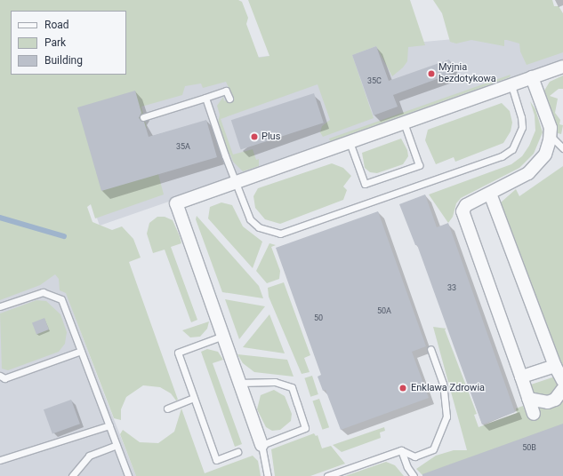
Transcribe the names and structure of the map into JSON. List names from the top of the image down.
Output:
{
  "places": ["Myjnia bezdotykowa", "Plus", "Enklawa Zdrowia"],
  "house_numbers": [
    "35C",
    "35A",
    "33",
    "50A",
    "50",
    "50B"
  ],
  "legend": ["Road", "Park", "Building"]
}
